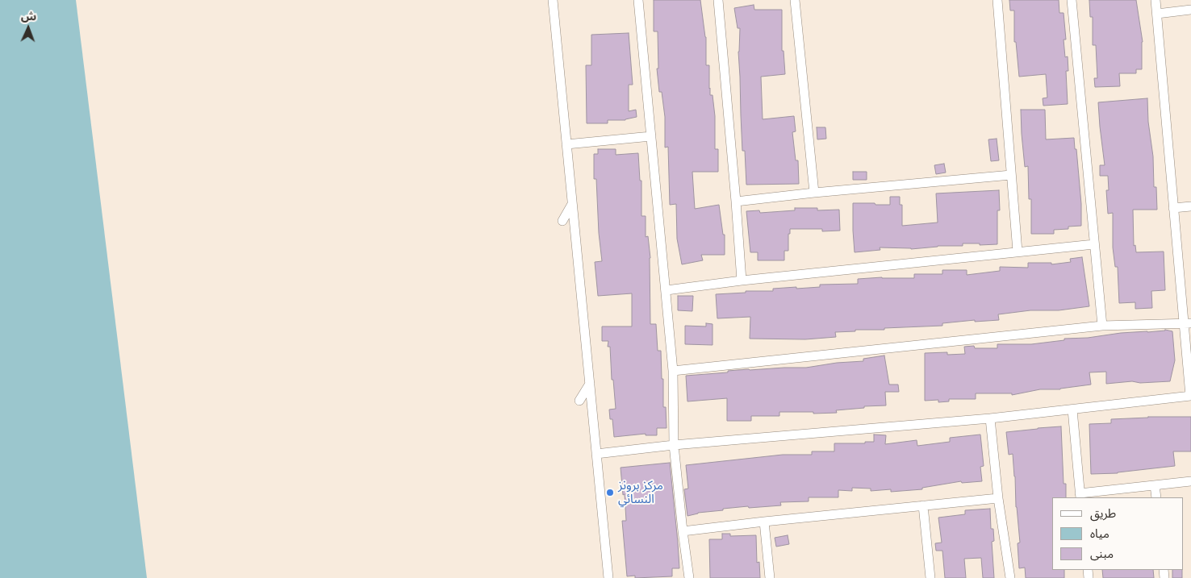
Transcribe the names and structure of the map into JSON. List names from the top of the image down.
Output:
{
  "places": ["مركز برونز النسائي"],
  "legend": ["طريق", "مياه", "مبنى"],
  "north": "top"
}
